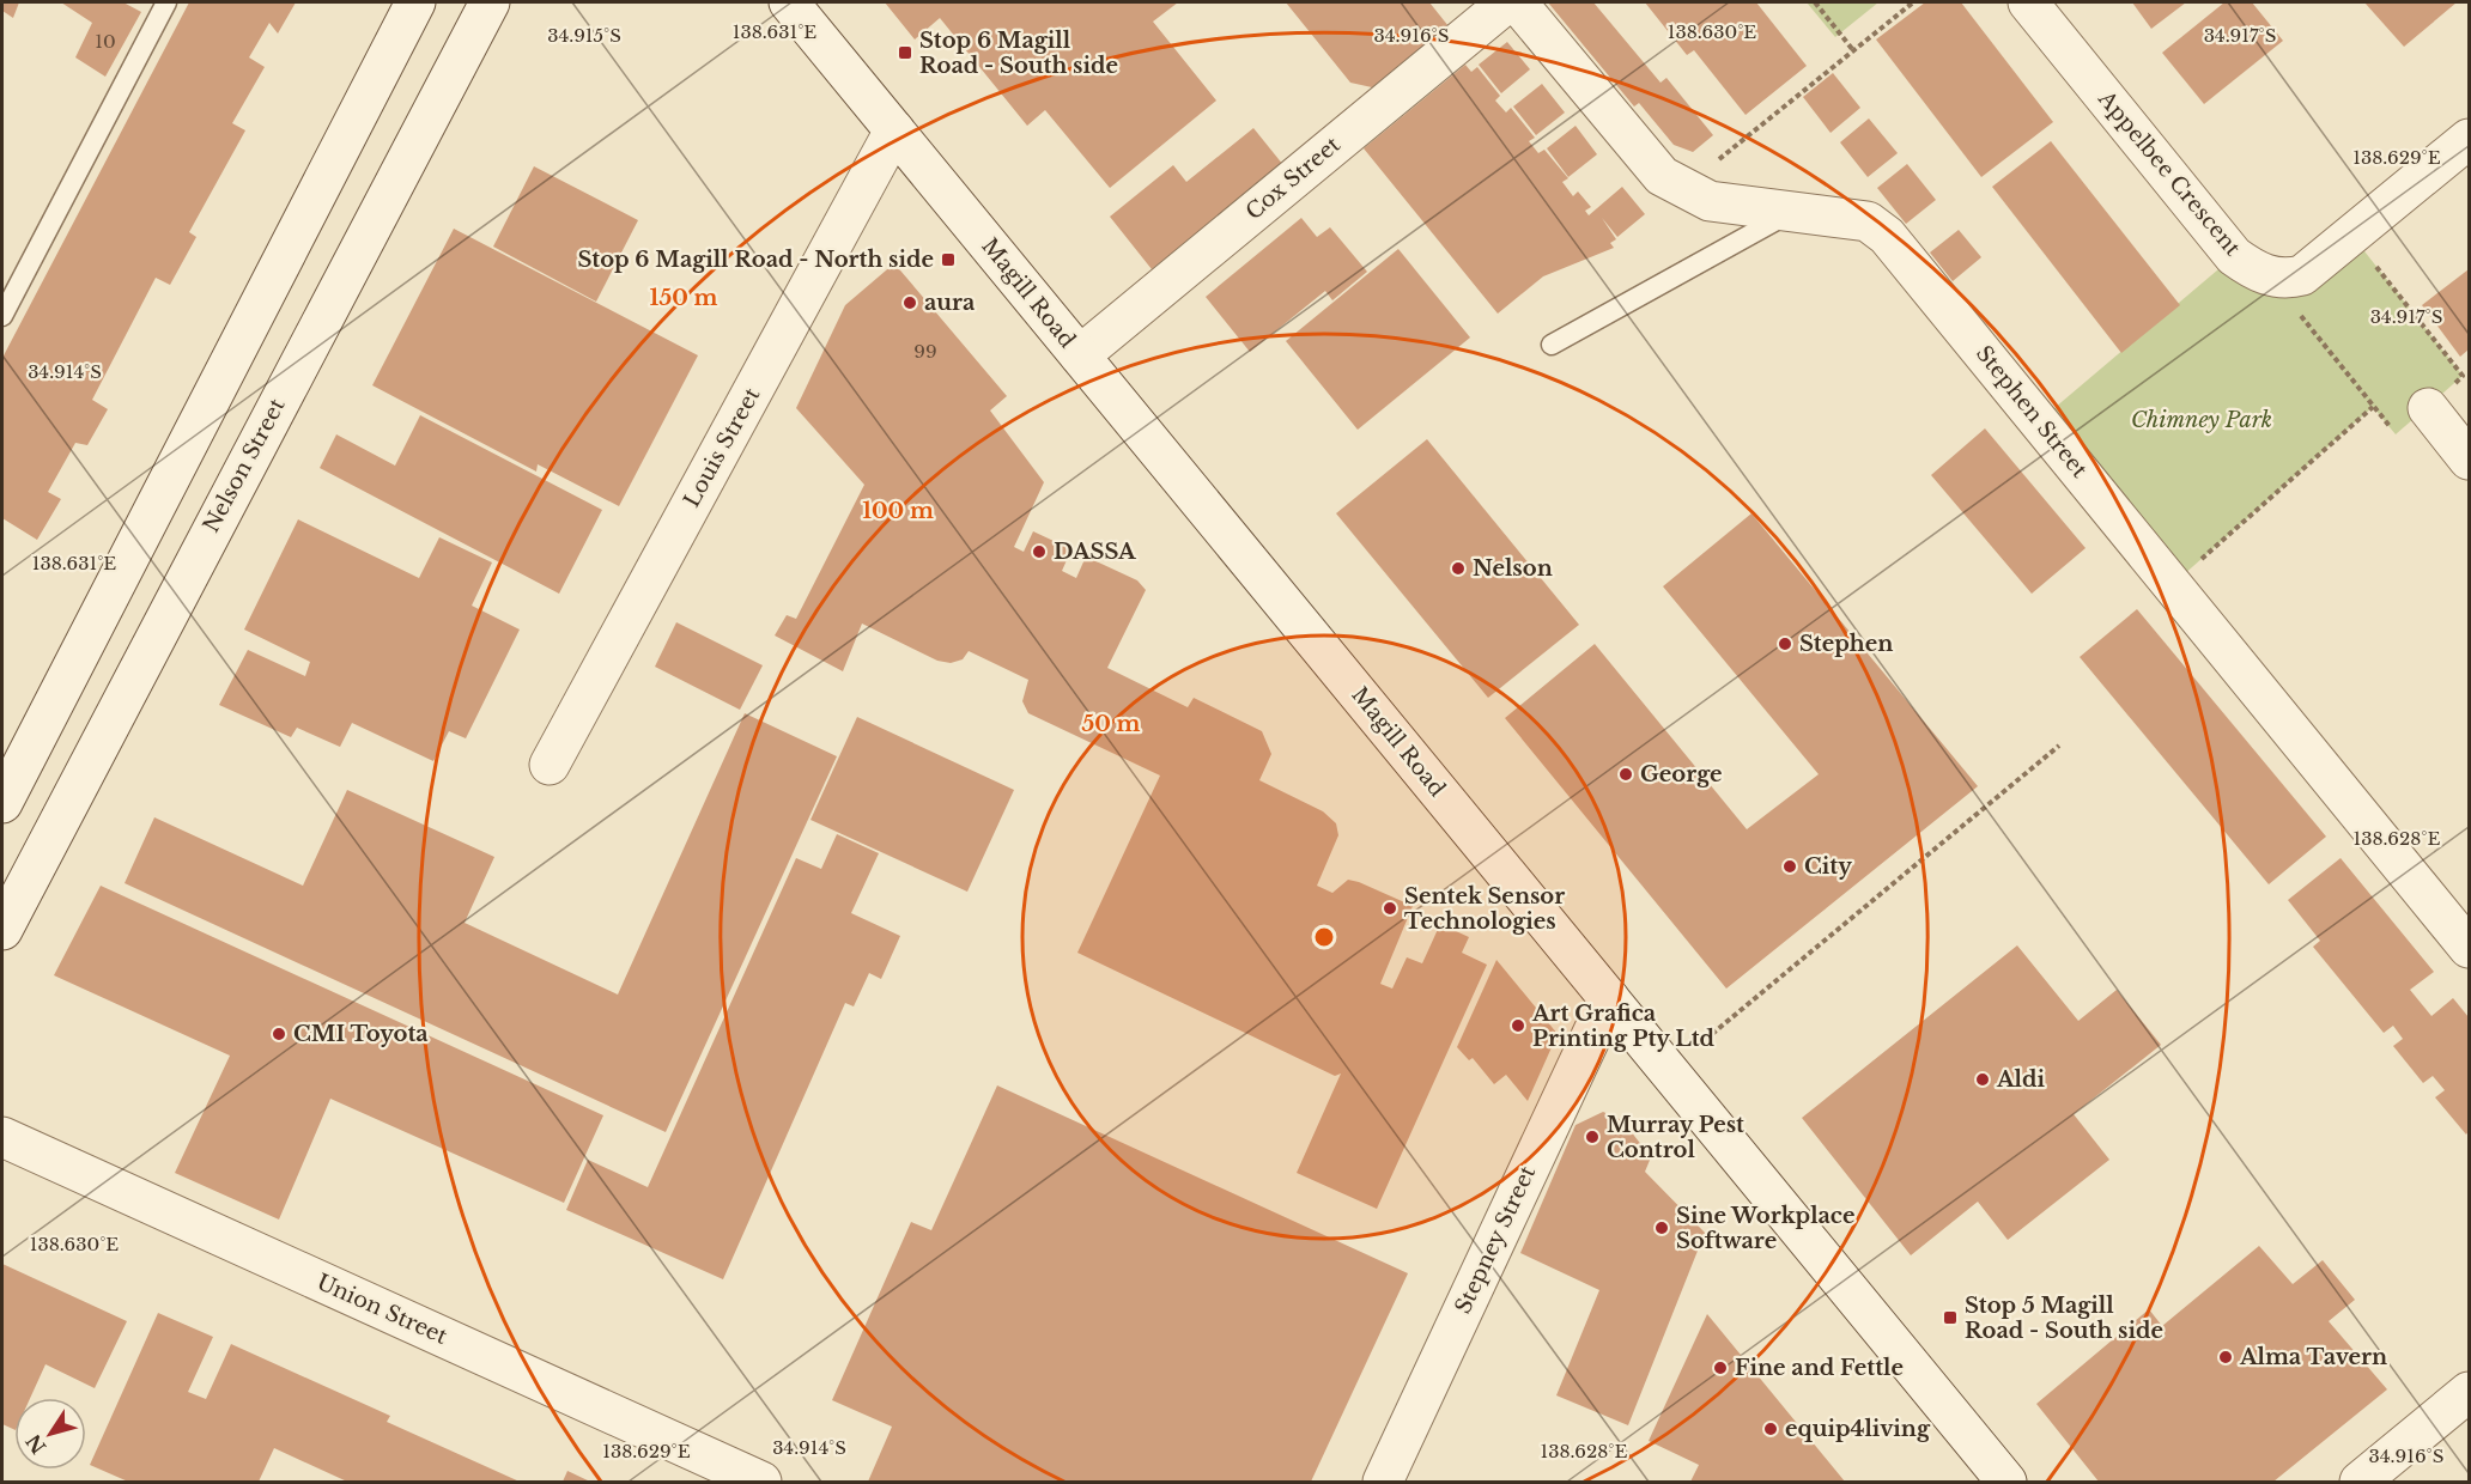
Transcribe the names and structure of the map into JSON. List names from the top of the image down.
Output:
{
  "streets": {
    "street": [
      "Appelbee Crescent",
      "Cox Street",
      "Magill Road",
      "Stephen Street",
      "Louis Street",
      "Nelson Street",
      "Stepney Street",
      "Union Street"
    ]
  },
  "crossings": [
    ["Cox Street", "Magill Road"],
    ["Magill Road", "Louis Street"],
    ["Magill Road", "Stepney Street"]
  ],
  "parks": ["Chimney Park"],
  "places": {
    "transit": ["Stop 6 Magill Road - South side", "Stop 6 Magill Road - North side", "Stop 5 Magill Road - South side"],
    "other": [
      "aura",
      "DASSA",
      "Nelson",
      "Stephen",
      "George",
      "City",
      "Sentek Sensor Technologies",
      "Art Grafica Printing Pty Ltd",
      "CMI Toyota",
      "Aldi",
      "Murray Pest Control",
      "Sine Workplace Software",
      "Alma Tavern",
      "Fine and Fettle",
      "equip4living"
    ]
  },
  "house_numbers": ["10", "99"],
  "north": "bottom left",
  "coordinates": [
    "138.631°E",
    "138.630°E",
    "34.915°S",
    "34.916°S",
    "34.917°S",
    "138.629°E",
    "34.914°S",
    "138.628°E"
  ],
  "rings": ["150 m", "100 m", "50 m"]
}
